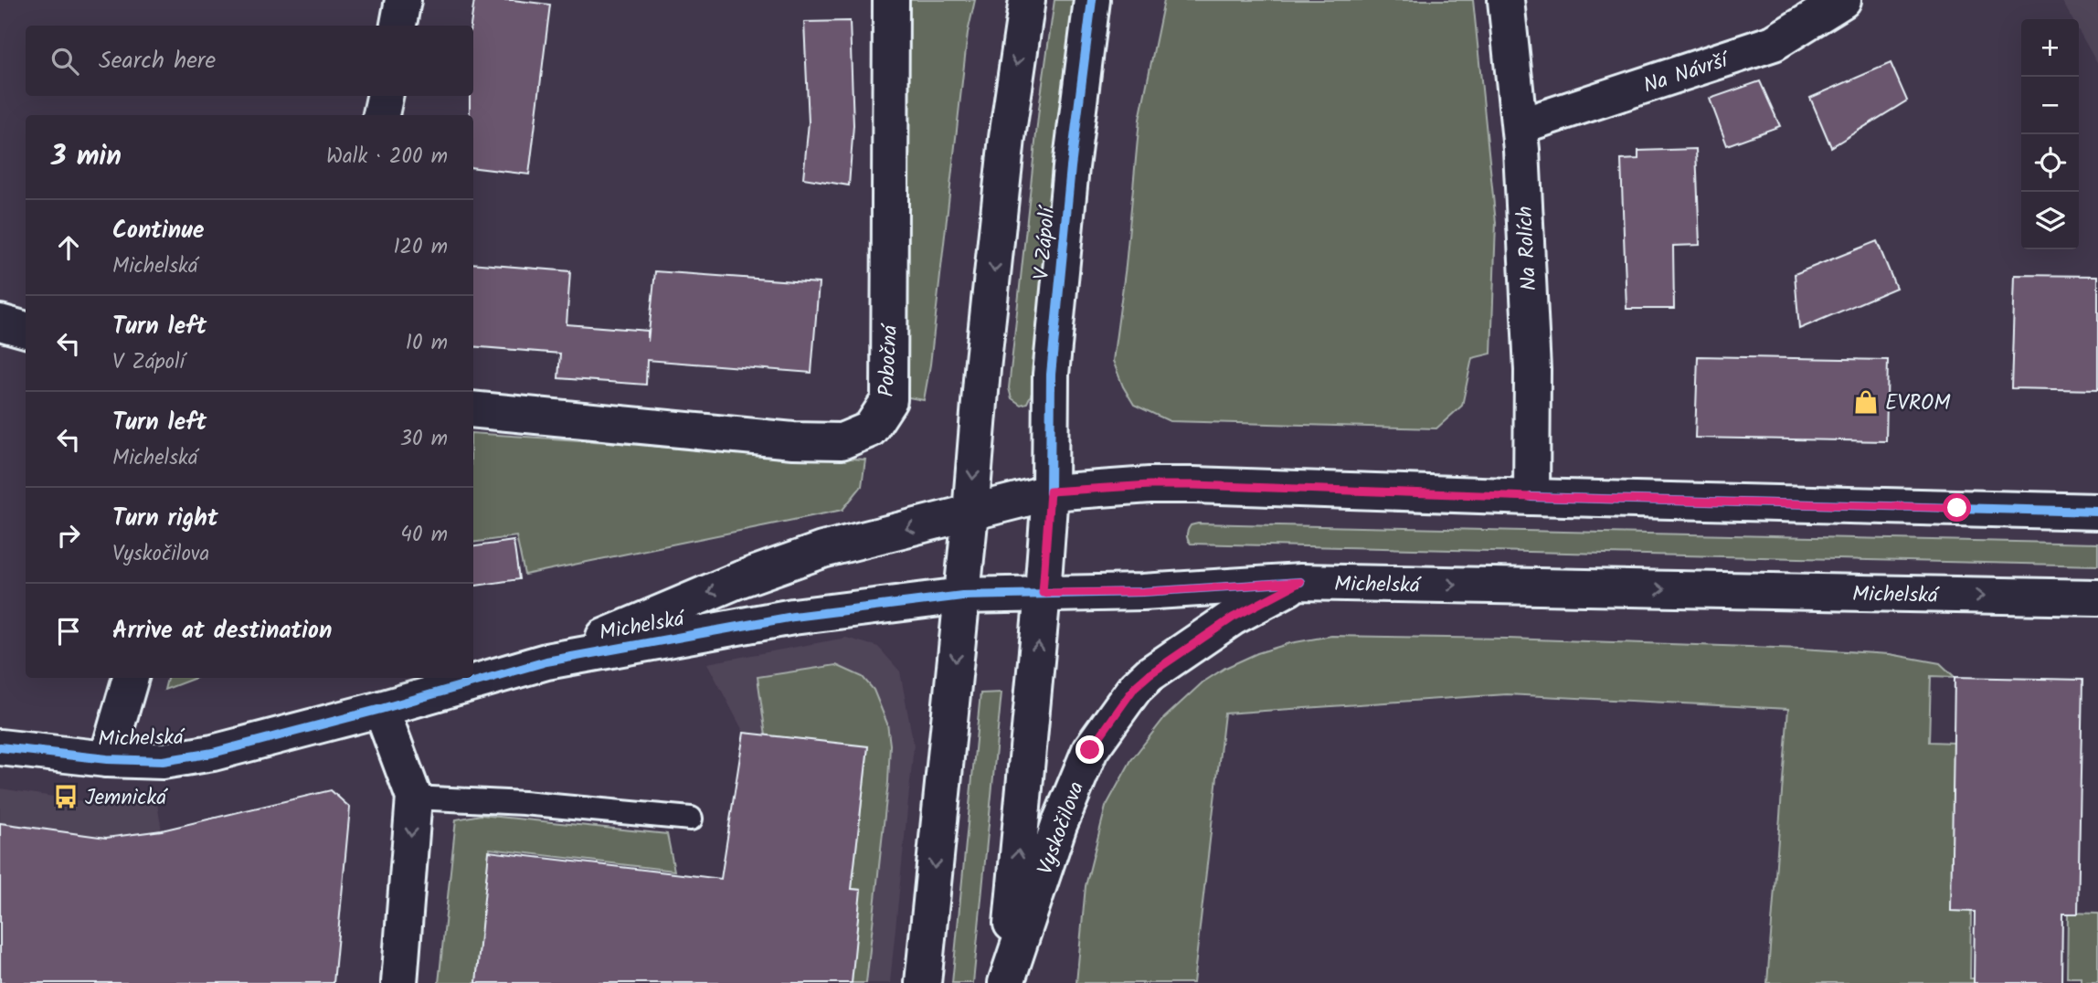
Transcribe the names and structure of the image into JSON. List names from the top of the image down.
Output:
{
  "streets": {
    "street": [
      "Na Návrší",
      "V Zápolí",
      "Na Rolích",
      "Pobočná",
      "Michelská",
      "Vyskočilova"
    ]
  },
  "crossings": [
    ["Na Návrší", "Na Rolích"],
    ["V Zápolí", "Michelská"],
    ["V Zápolí", "Vyskočilova"],
    ["Na Rolích", "Michelská"],
    ["Michelská", "Vyskočilova"]
  ],
  "places": {
    "shop": ["EVROM"],
    "bus stop": ["Jemnická"]
  },
  "page": {
    "map_buttons": ["+", "−"],
    "search": "Search here",
    "heading": ["3 min", "Walk · 200 m"],
    "list": [
      ["Continue", "Michelská", "120 m"],
      ["Turn left", "V Zápolí", "10 m"],
      ["Turn left", "Michelská", "30 m"],
      ["Turn right", "Vyskočilova", "40 m"],
      "Arrive at destination"
    ]
  }
}
